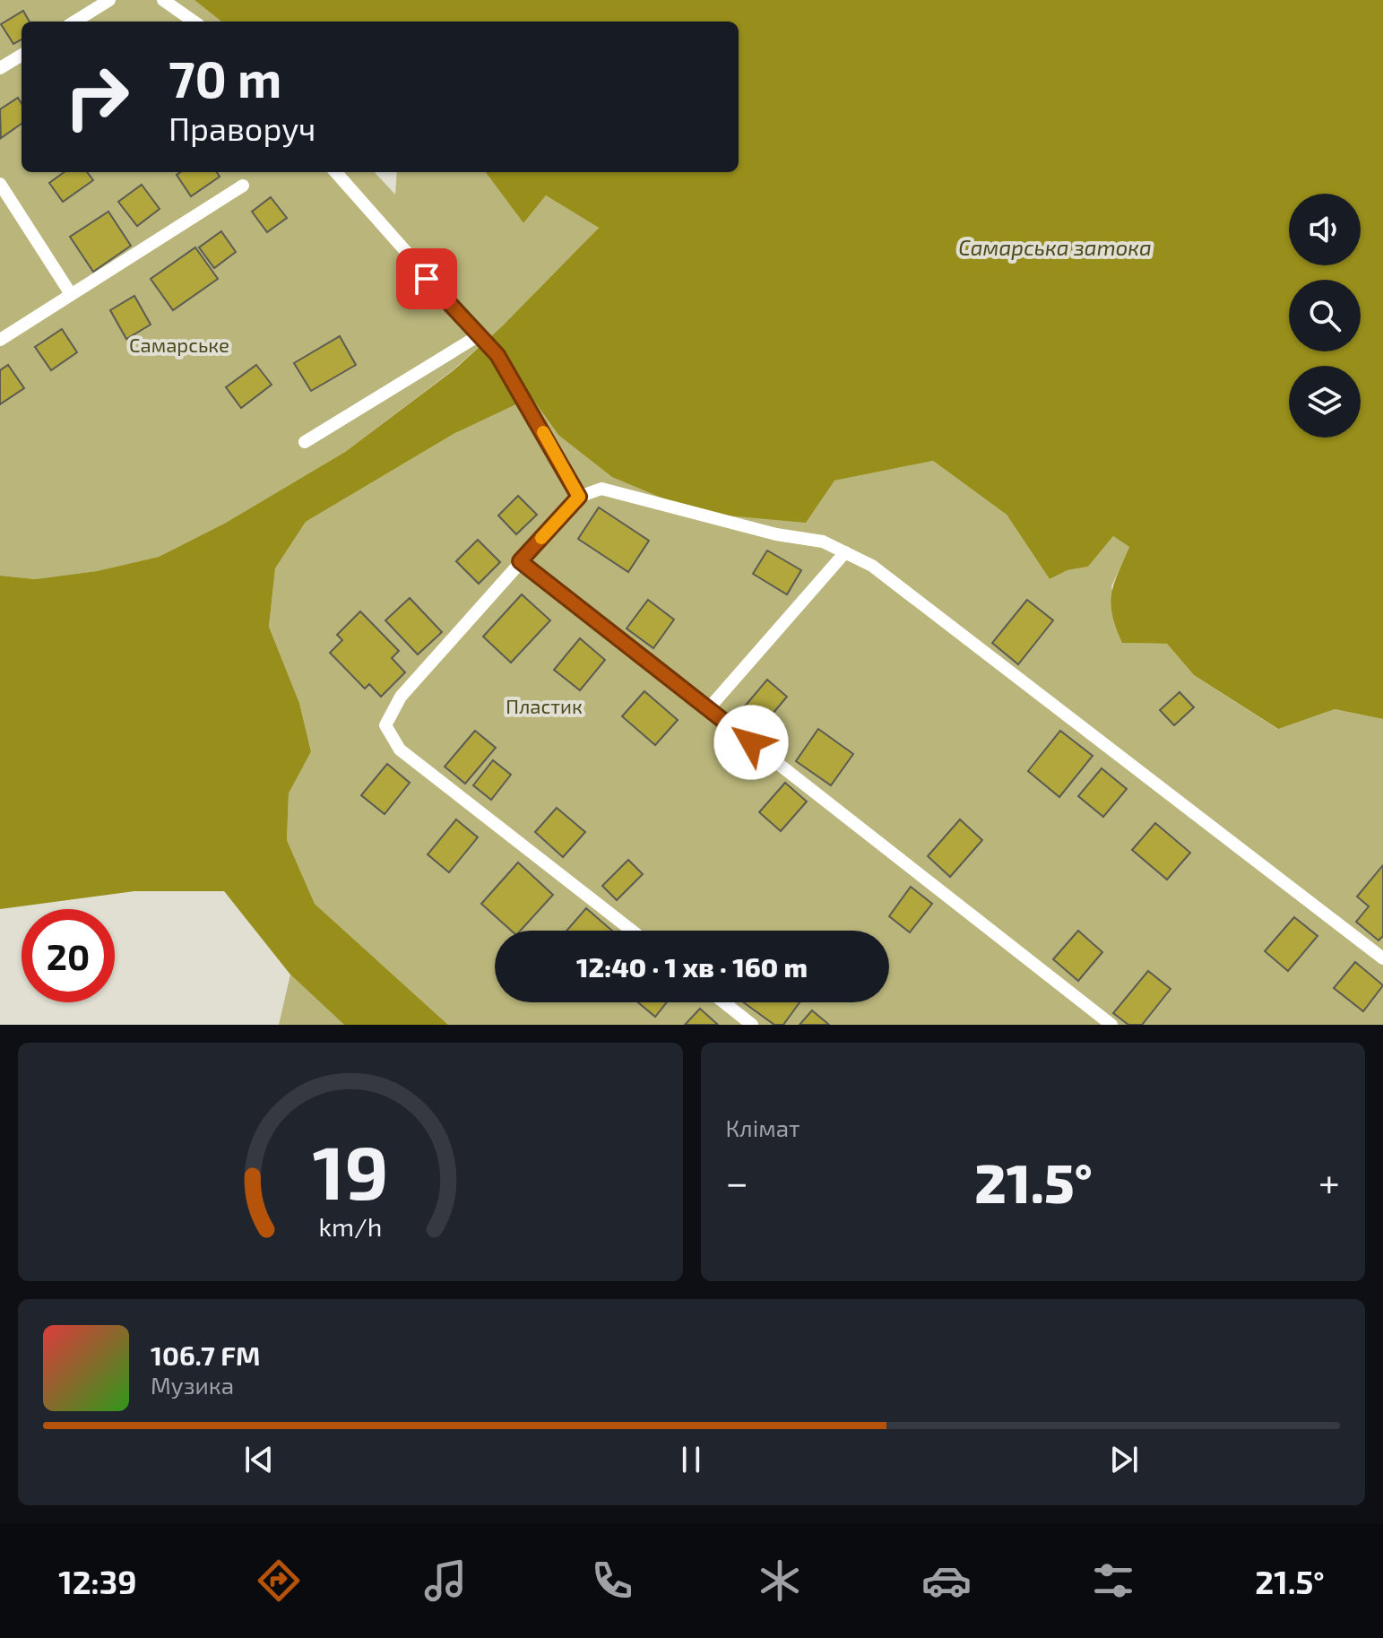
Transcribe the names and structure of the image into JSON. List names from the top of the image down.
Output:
{
  "water": ["Самарська затока"],
  "parks": ["Самарське", "Пластик"],
  "page": {
    "turn": ["70 m", "Праворуч"],
    "limit": "20",
    "trip": "12:40 · 1 хв · 160 m",
    "tile": "Клімат",
    "heat": ["−", "21.5°", "+"],
    "song": ["106.7 FM", "Музика"],
    "tabs": ["12:39", "21.5°"],
    "gauge": ["19", "km/h"]
  }
}
